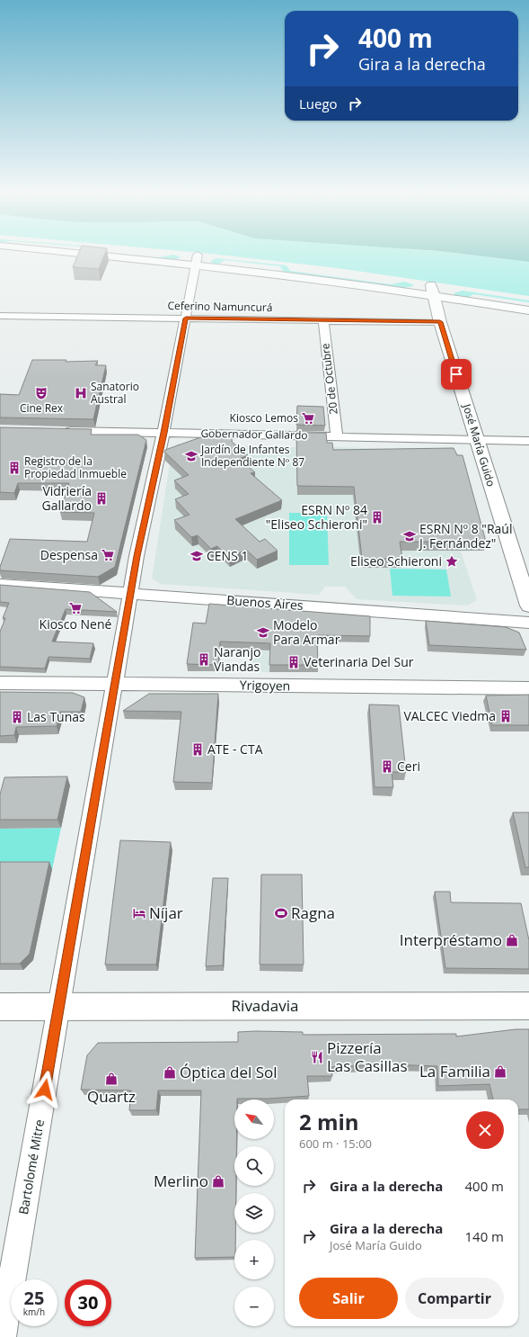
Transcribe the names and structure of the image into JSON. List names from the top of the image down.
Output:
{
  "streets": {
    "main road": ["José María Guido", "Rivadavia"],
    "street": [
      "Ceferino Namuncurá",
      "20 de Octubre",
      "Gobernador Gallardo",
      "Buenos Aires",
      "Yrigoyen",
      "Bartolomé Mitre"
    ]
  },
  "crossings": [
    ["Ceferino Namuncurá", "20 de Octubre"],
    ["Ceferino Namuncurá", "José María Guido"],
    ["Ceferino Namuncurá", "Bartolomé Mitre"],
    ["20 de Octubre", "Gobernador Gallardo"],
    ["Gobernador Gallardo", "José María Guido"],
    ["Gobernador Gallardo", "Bartolomé Mitre"],
    ["Buenos Aires", "Bartolomé Mitre"],
    ["Yrigoyen", "Bartolomé Mitre"],
    ["Rivadavia", "Bartolomé Mitre"]
  ],
  "places": {
    "theatre": ["Cine Rex"],
    "hospital": ["Sanatorio Austral"],
    "supermarket": ["Kiosco Lemos", "Despensa", "Kiosco Nené"],
    "school or university": [
      "Jardín de Infantes Independiente Nº 87",
      "ESRN Nº 8 \"Raúl J. Fernández\"",
      "CENS 1",
      "Modelo Para Armar"
    ],
    "building": [
      "Registro de la Propiedad Inmueble",
      "Vidriería Gallardo",
      "ESRN Nº 84 \"Eliseo Schieroni\"",
      "Naranjo Viandas",
      "Veterinaria Del Sur",
      "VALCEC Viedma",
      "Las Tunas",
      "ATE - CTA",
      "Ceri"
    ],
    "place": ["Eliseo Schieroni"],
    "hotel": ["Níjar"],
    "sports": ["Ragna"],
    "shop": [
      "Interpréstamo",
      "La Familia",
      "Óptica del Sol",
      "Quartz",
      "Merlino"
    ],
    "restaurant": ["Pizzería Las Casillas"]
  },
  "north": "top left",
  "page": {
    "turn": ["400 m", "Gira a la derecha"],
    "then": "Luego",
    "map_buttons": ["+", "−"],
    "heading": ["2 min", "600 m · 15:00"],
    "list": [
      {
        "name": "Gira a la derecha",
        "value": "400 m"
      },
      {
        "name": "Gira a la derecha",
        "note": "José María Guido",
        "value": "140 m"
      }
    ],
    "buttons": ["Salir", "Compartir"],
    "speed": "25 km/h",
    "limit": "30"
  }
}
